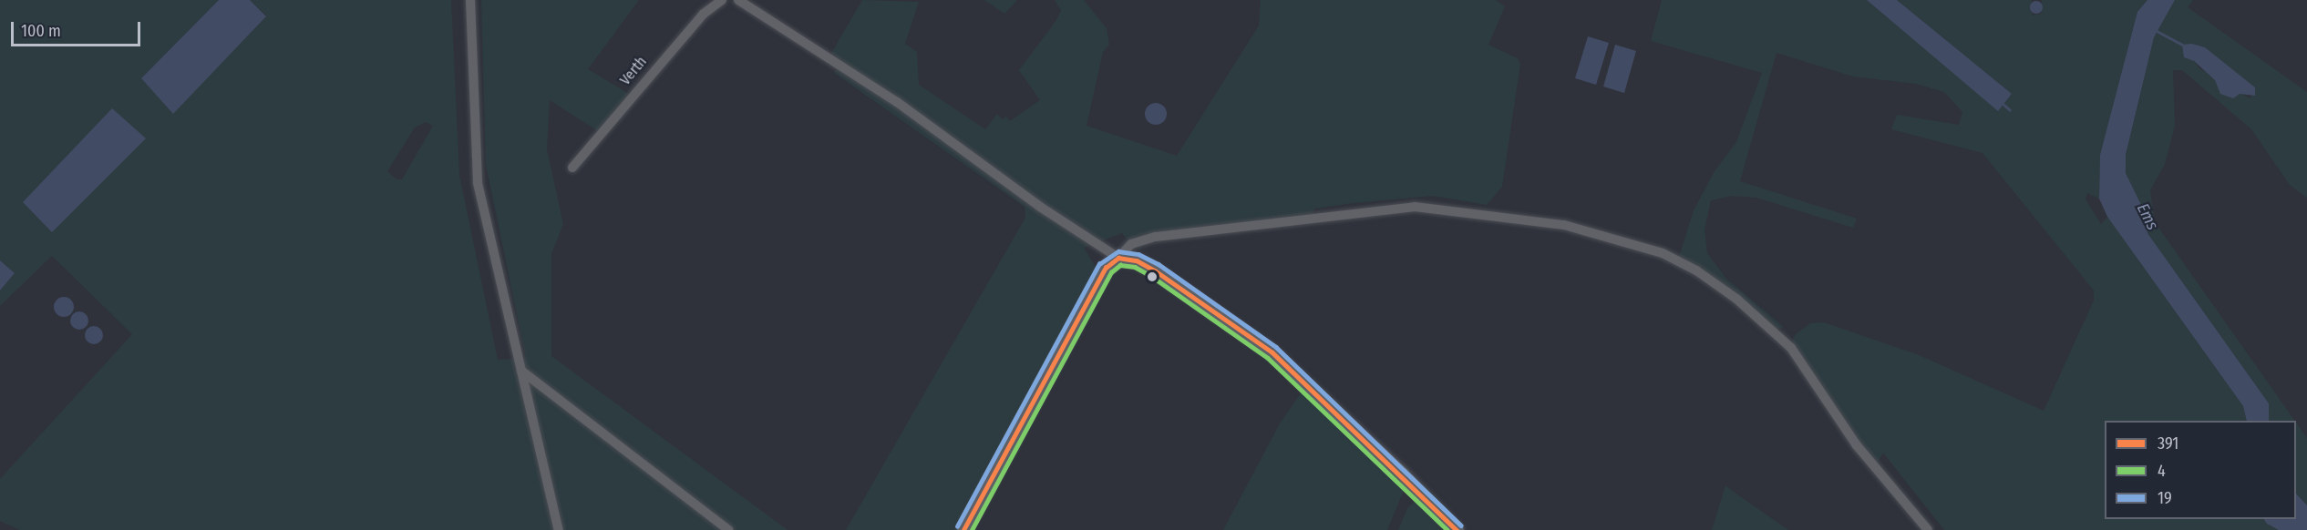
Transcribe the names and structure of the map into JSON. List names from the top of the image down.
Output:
{
  "streets": {
    "street": ["Verth"]
  },
  "water": ["Ems"],
  "lines": ["transit line 19", "transit line 391", "transit line 4"],
  "legend": ["391", "4", "19"],
  "scale_bar": "100 m"
}
